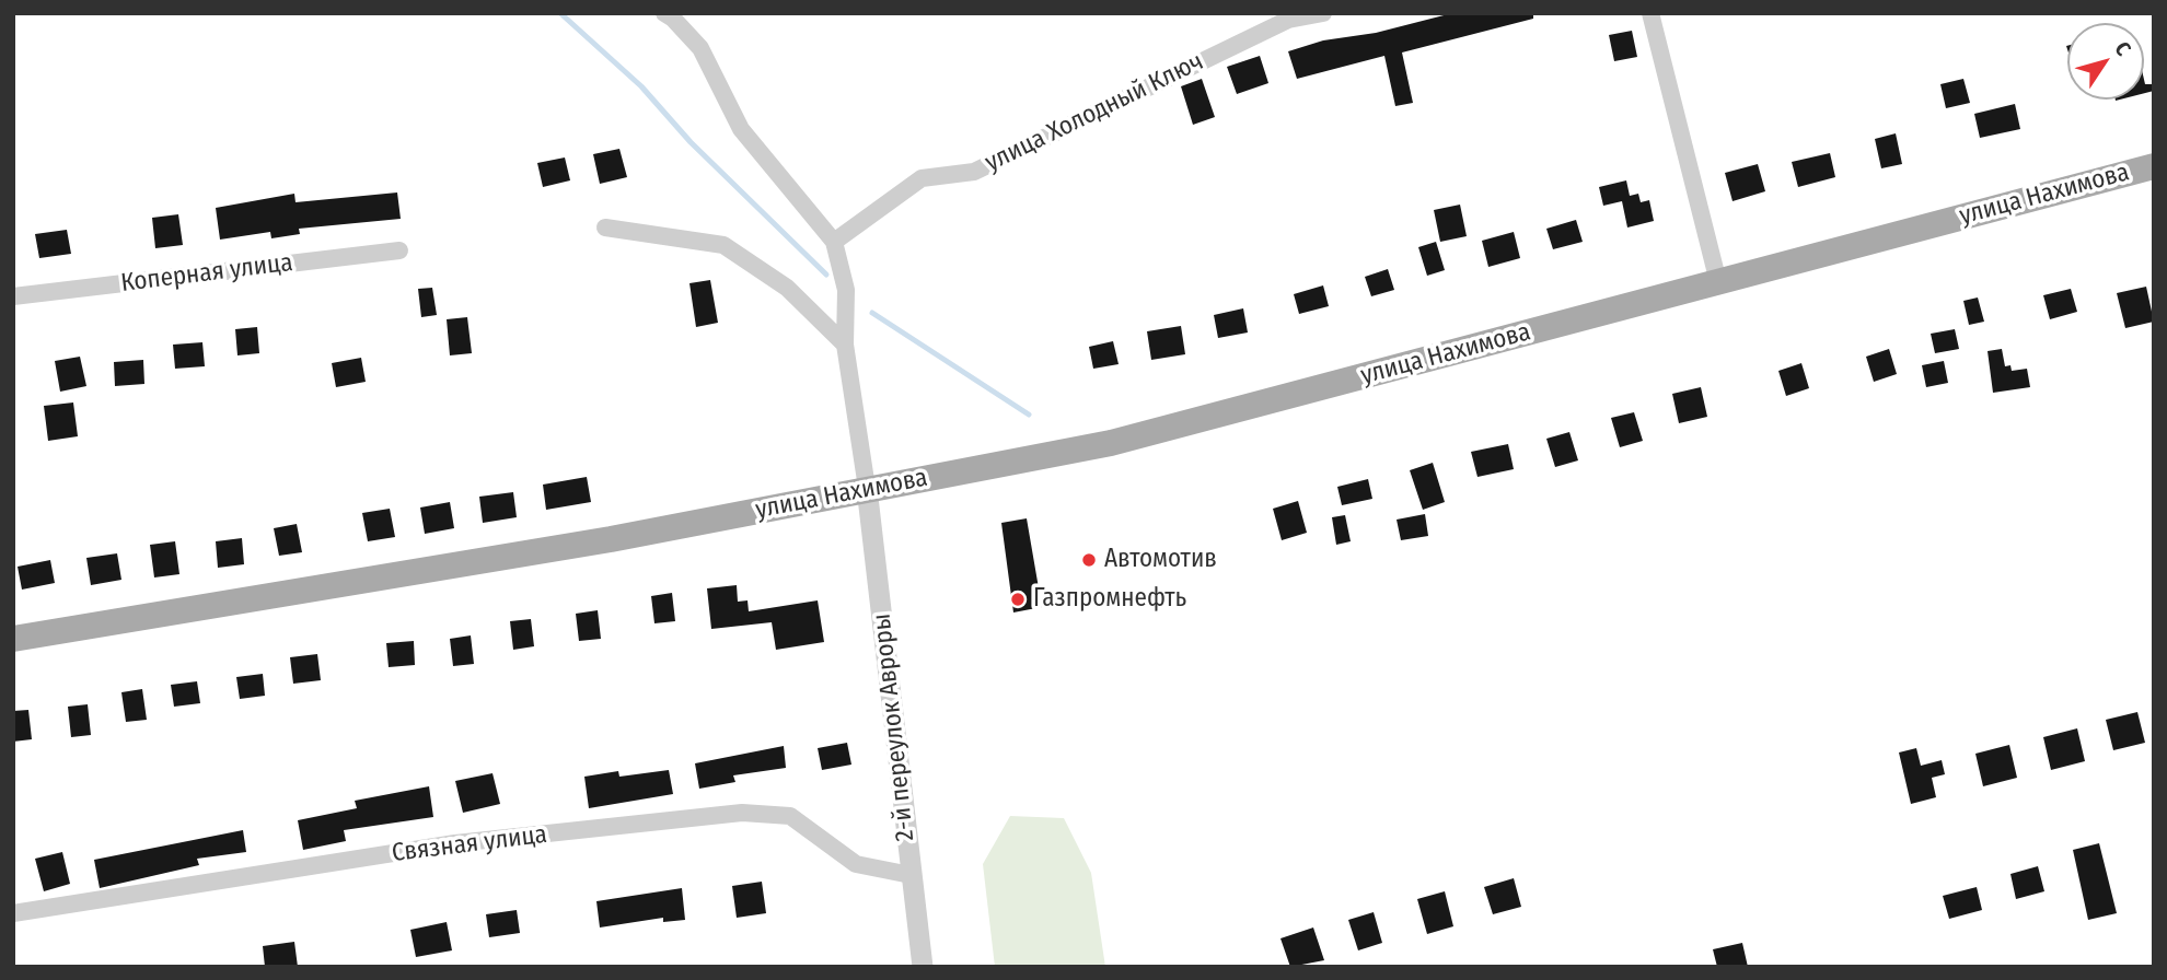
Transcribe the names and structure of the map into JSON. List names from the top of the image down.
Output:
{
  "streets": {
    "main road": ["улица Нахимова"],
    "street": [
      "улица Холодный Ключ",
      "Коперная улица",
      "2-й переулок Авроры",
      "Связная улица"
    ]
  },
  "crossings": [
    ["улица Нахимова", "2-й переулок Авроры"],
    ["2-й переулок Авроры", "Связная улица"]
  ],
  "places": ["Автомотив", "Газпромнефть"],
  "north": "top right"
}
